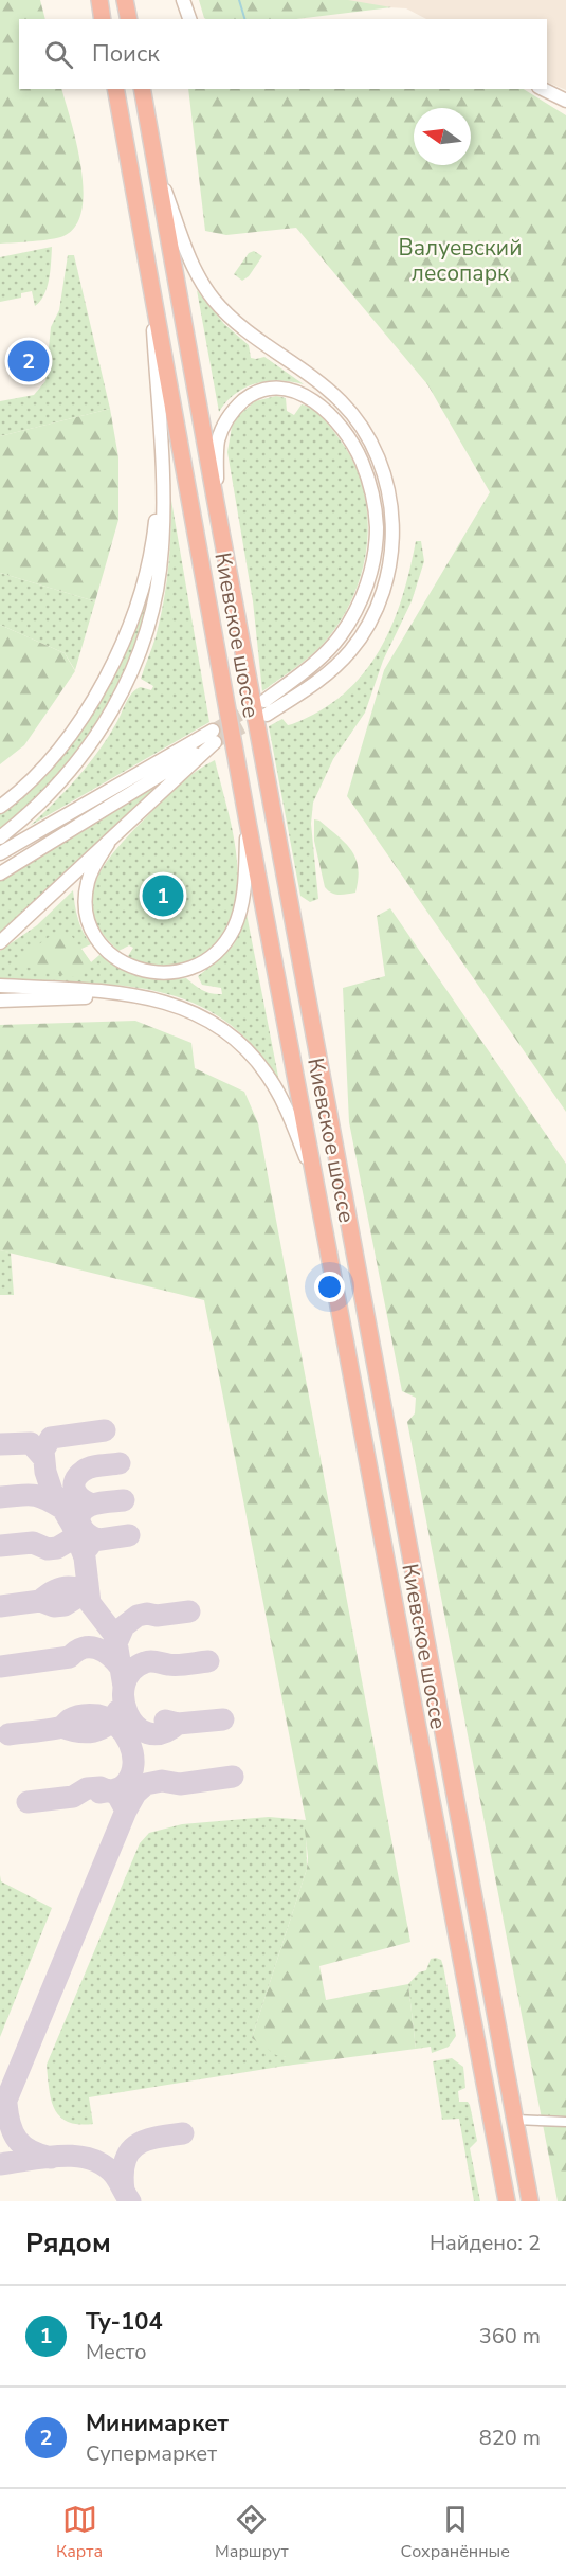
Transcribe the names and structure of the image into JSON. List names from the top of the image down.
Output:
{
  "streets": {
    "highway": ["Киевское шоссе"]
  },
  "parks": ["Валуевский лесопарк"],
  "north": "left",
  "page": {
    "search": "Поиск",
    "pins": ["2", "1"],
    "heading": ["Рядом", "Найдено: 2"],
    "list": [
      {
        "mark": "1",
        "name": "Ту-104",
        "note": "Место",
        "value": "360 m"
      },
      {
        "mark": "2",
        "name": "Минимаркет",
        "note": "Супермаркет",
        "value": "820 m"
      }
    ],
    "nav": ["Карта", "Маршрут", "Сохранённые"]
  }
}
